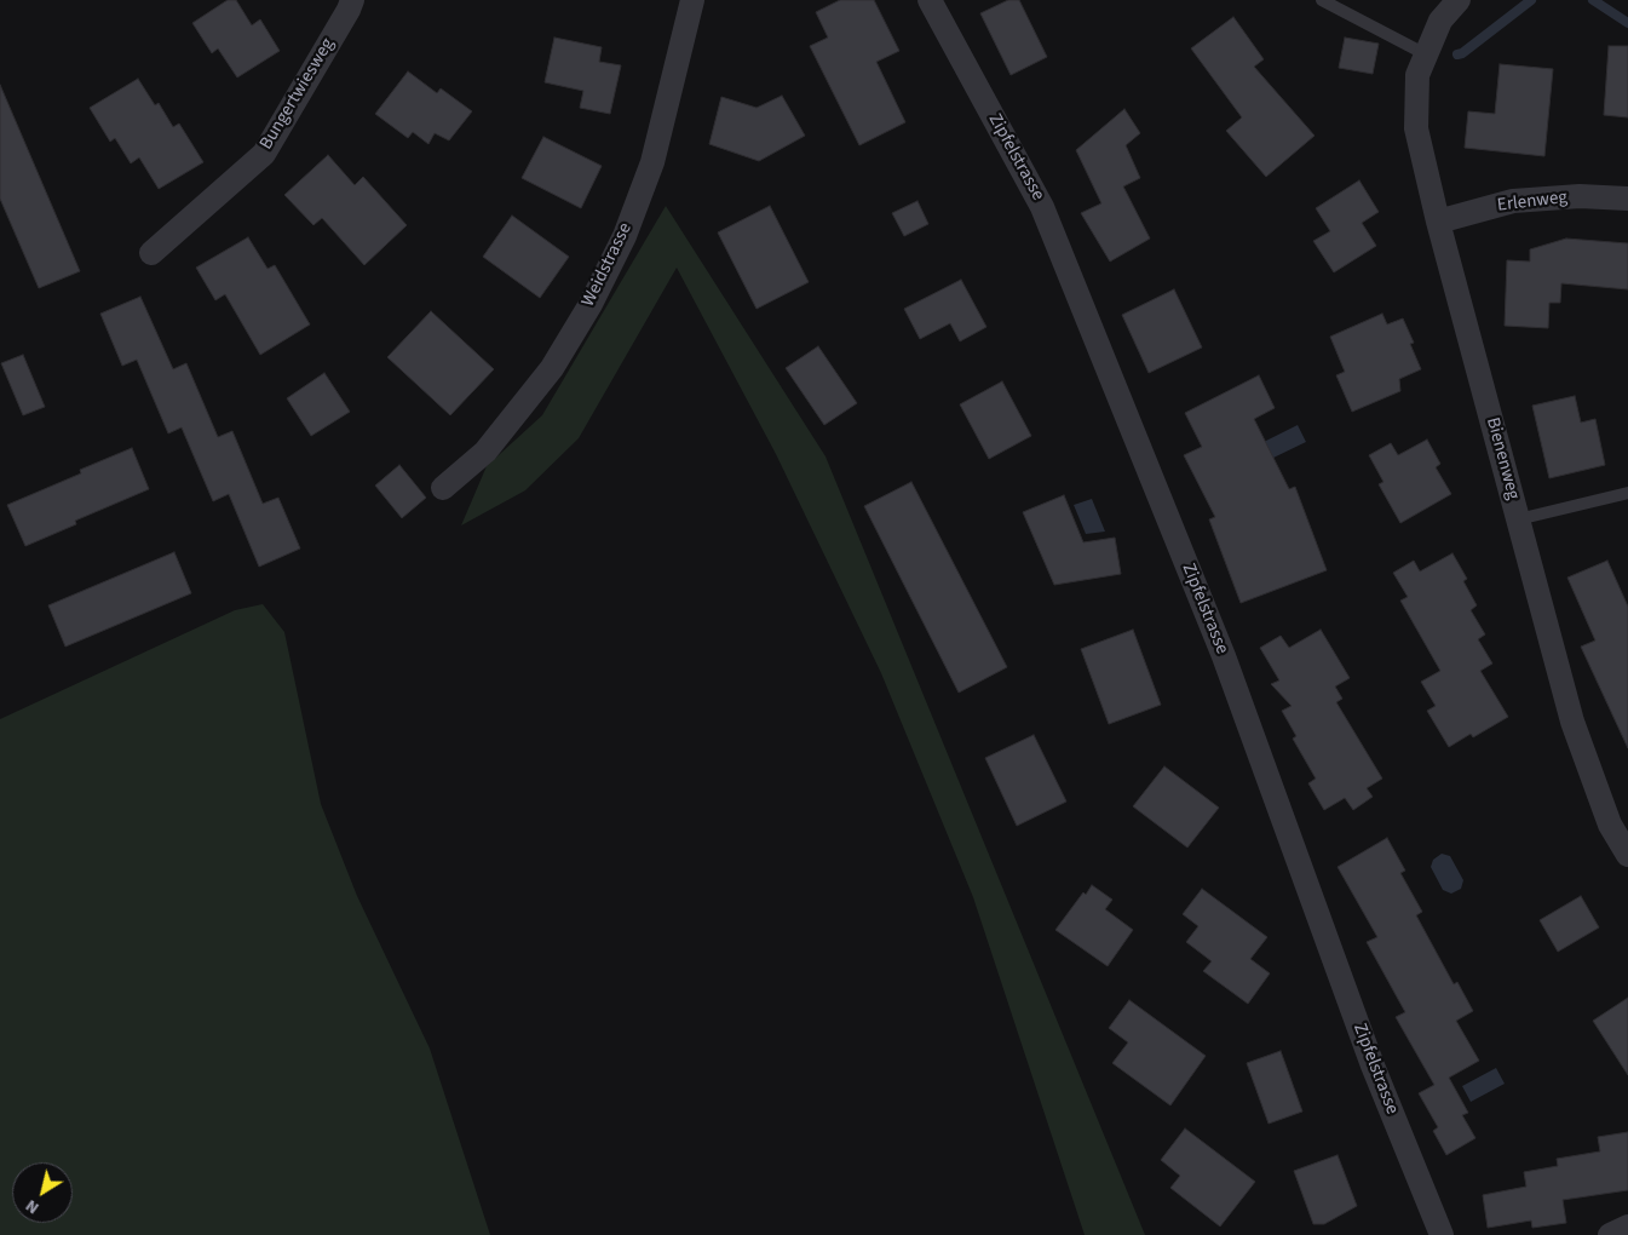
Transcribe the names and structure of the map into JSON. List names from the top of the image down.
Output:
{
  "streets": {
    "street": [
      "Bungertwiesweg",
      "Zipfelstrasse",
      "Erlenweg",
      "Weidstrasse",
      "Bienenweg"
    ]
  },
  "crossings": [
    ["Erlenweg", "Bienenweg"]
  ],
  "north": "bottom left"
}
